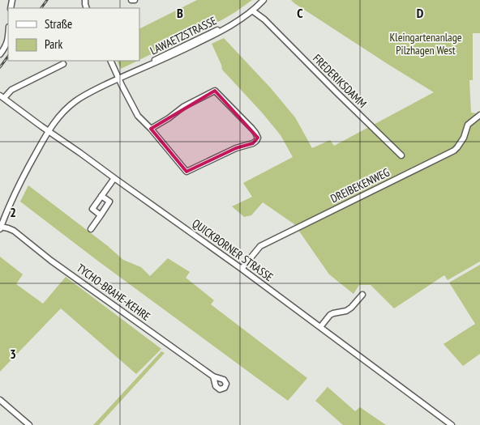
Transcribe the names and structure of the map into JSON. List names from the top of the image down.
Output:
{
  "streets": {
    "street": [
      "LAWAETZSTRASSE",
      "FREDERIKSDAMM",
      "DREIBEKENWEG",
      "QUICKBORNER STRASSE",
      "TYCHO-BRAHE-KEHRE"
    ]
  },
  "crossings": [
    ["LAWAETZSTRASSE", "FREDERIKSDAMM"],
    ["LAWAETZSTRASSE", "QUICKBORNER STRASSE"],
    ["LAWAETZSTRASSE", "TYCHO-BRAHE-KEHRE"],
    ["DREIBEKENWEG", "QUICKBORNER STRASSE"]
  ],
  "parks": ["Kleingartenanlage Pilzhagen West"],
  "legend": ["Straße", "Park"],
  "grid": {
    "columns": ["B", "C", "D"],
    "rows": ["2", "3"]
  }
}
